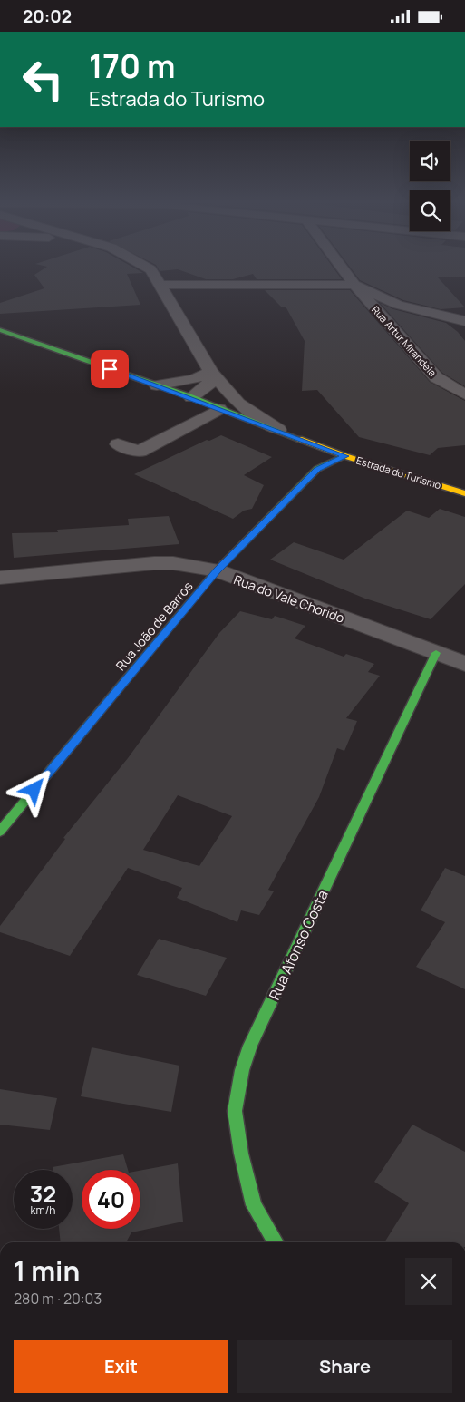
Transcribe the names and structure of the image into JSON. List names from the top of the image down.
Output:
{
  "streets": {
    "street": [
      "Rua Artur Mirandela",
      "Estrada do Turismo",
      "Rua do Vale Chorido",
      "Rua João de Barros",
      "Rua Afonso Costa"
    ]
  },
  "crossings": [
    ["Estrada do Turismo", "Rua João de Barros"],
    ["Rua do Vale Chorido", "Rua João de Barros"],
    ["Rua do Vale Chorido", "Rua Afonso Costa"]
  ],
  "page": {
    "status": "20:02",
    "turn": ["170 m", "Estrada do Turismo"],
    "speed": "32 km/h",
    "limit": "40",
    "heading": ["1 min", "280 m · 20:03"],
    "buttons": ["Exit", "Share"]
  }
}
